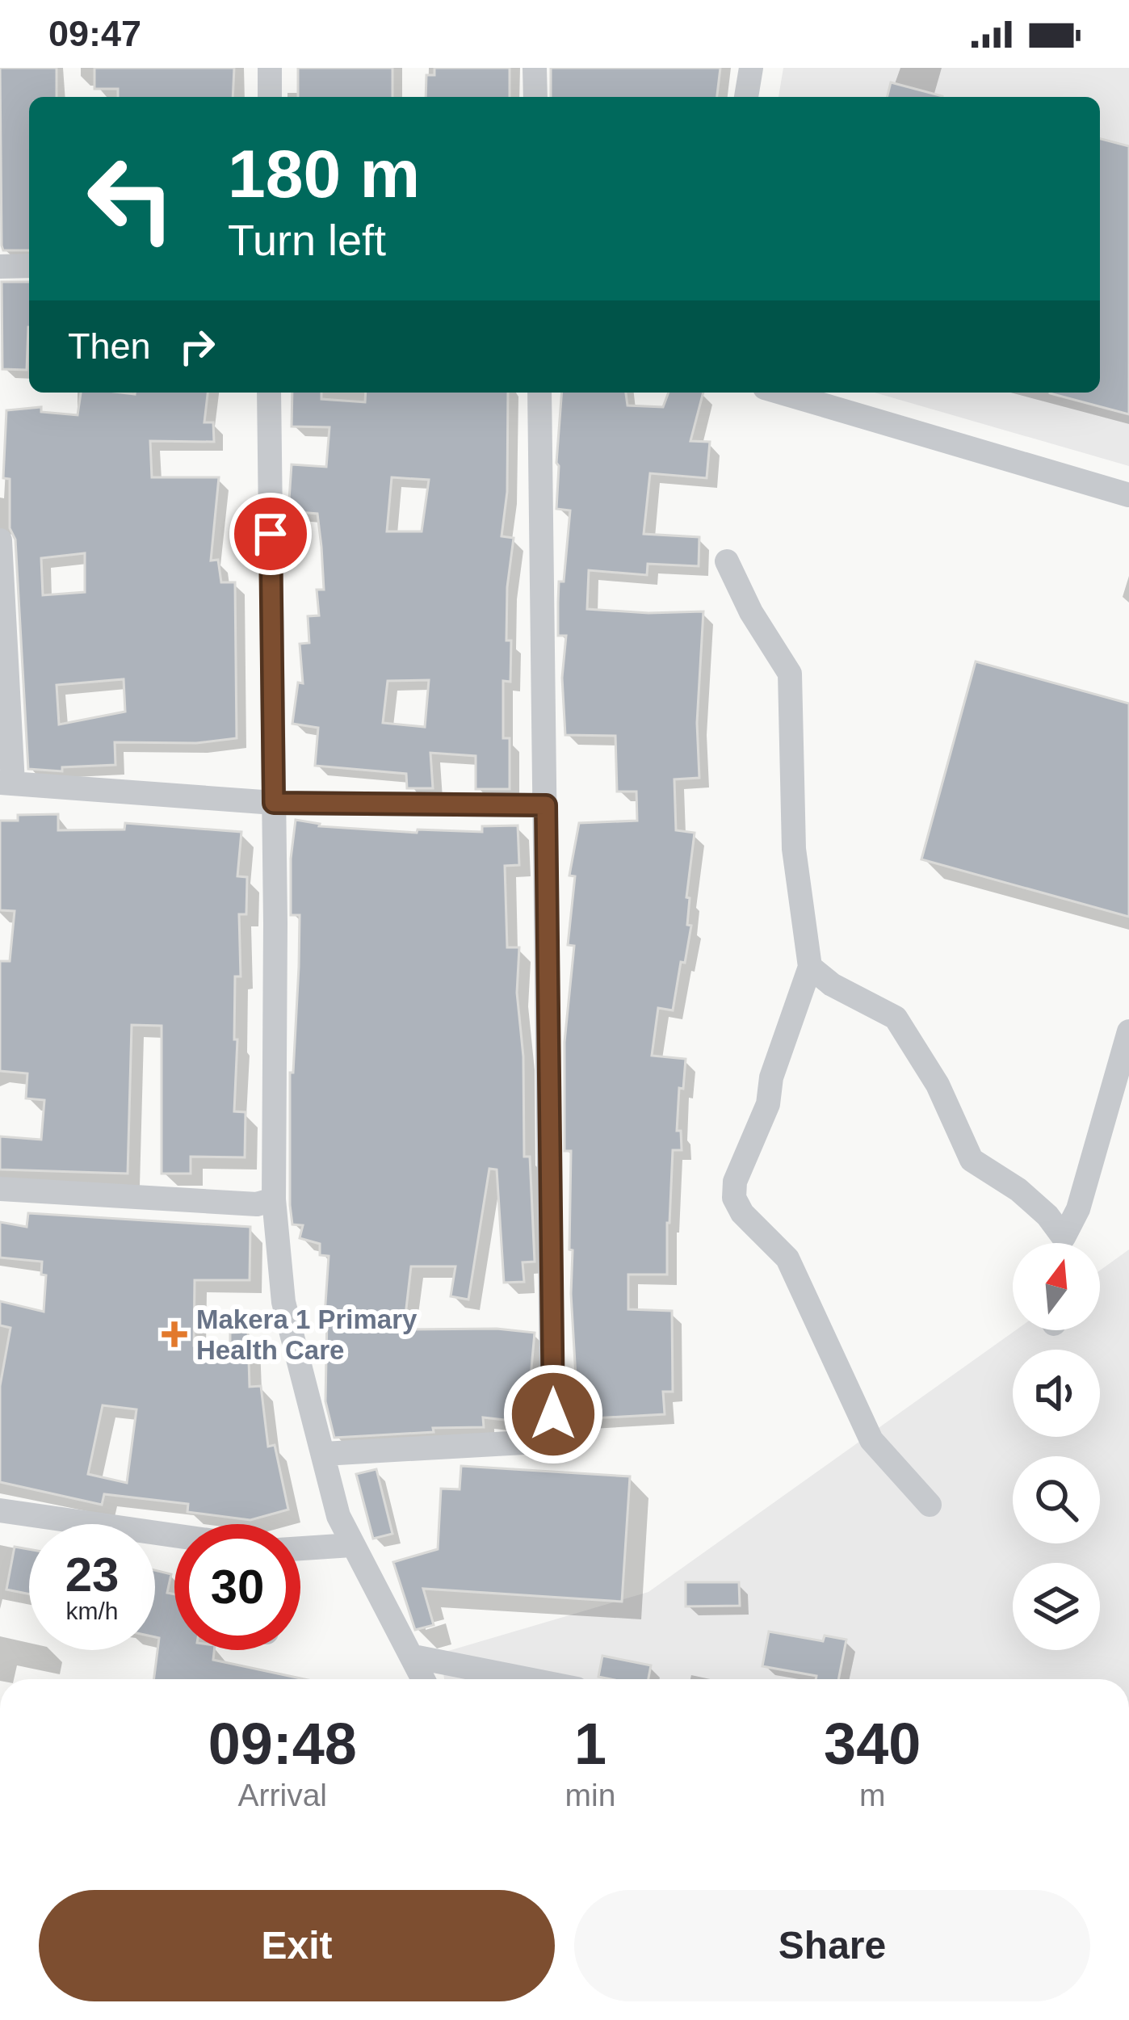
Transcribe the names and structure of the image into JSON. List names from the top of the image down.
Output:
{
  "places": {
    "health": ["Makera 1 Primary Health Care"]
  },
  "north": "top",
  "page": {
    "status": "09:47",
    "turn": ["180 m", "Turn left"],
    "then": "Then",
    "speed": "23 km/h",
    "limit": "30",
    "eta": [
      "09:48",
      "Arrival",
      "1",
      "min",
      "340",
      "m"
    ],
    "buttons": ["Exit", "Share"]
  }
}
